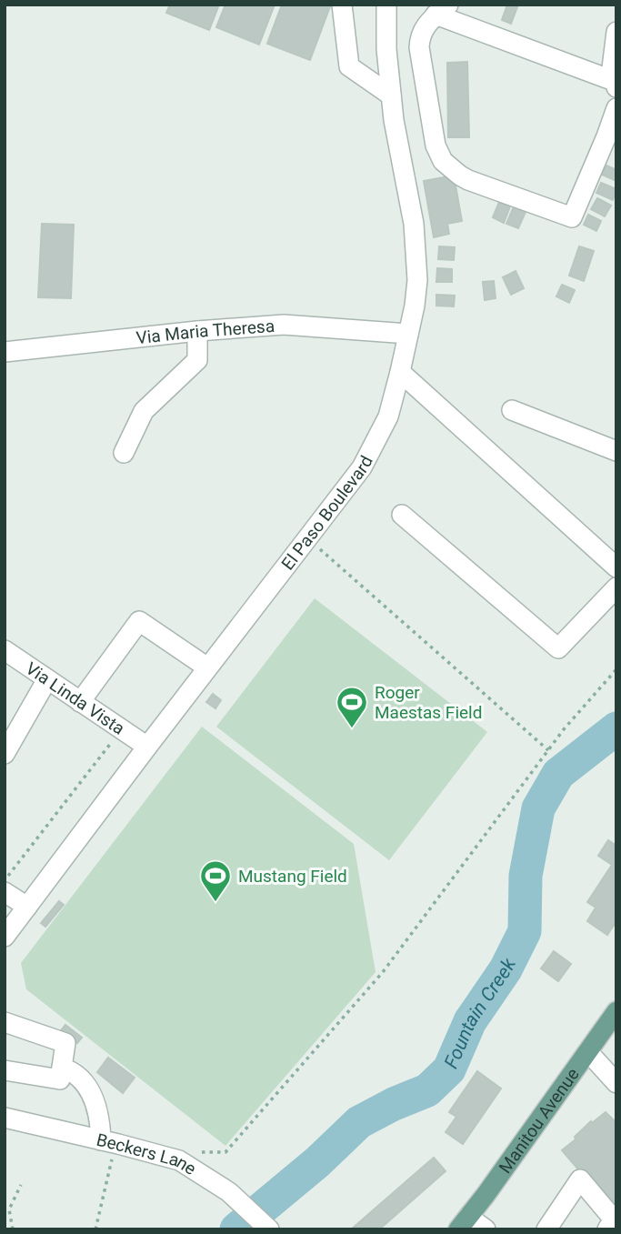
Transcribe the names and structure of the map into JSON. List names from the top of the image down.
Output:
{
  "streets": {
    "main road": ["Manitou Avenue"],
    "street": [
      "Via Maria Theresa",
      "El Paso Boulevard",
      "Via Linda Vista",
      "Beckers Lane"
    ]
  },
  "crossings": [
    ["Via Maria Theresa", "El Paso Boulevard"],
    ["El Paso Boulevard", "Via Linda Vista"]
  ],
  "water": ["Fountain Creek"],
  "places": {
    "sports": ["Roger Maestas Field", "Mustang Field"]
  }
}
